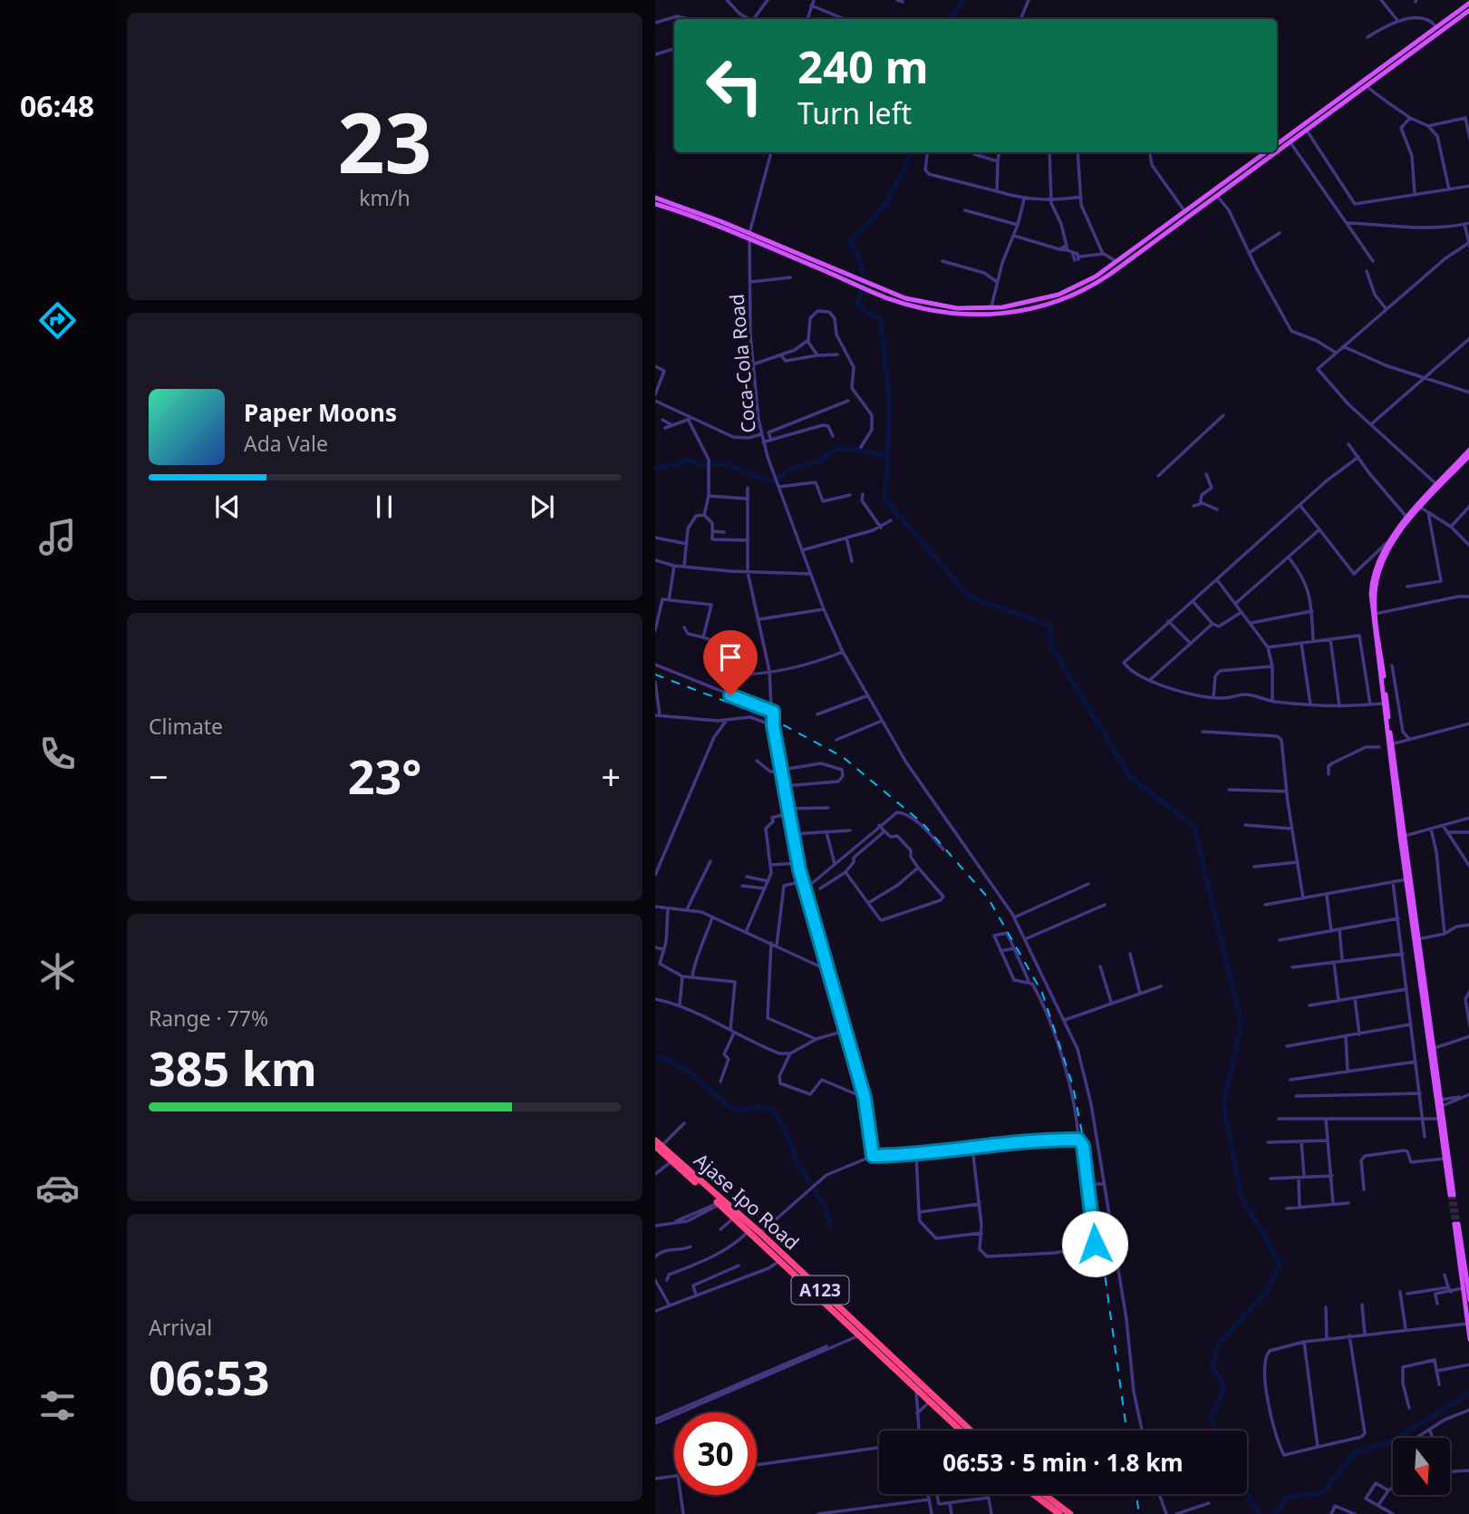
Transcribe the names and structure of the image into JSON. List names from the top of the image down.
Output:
{
  "streets": {
    "highway": ["Ajase Ipo Road", "A123"],
    "street": ["Coca-Cola Road"]
  },
  "north": "bottom",
  "page": {
    "tabs": "06:48",
    "tile": [
      ["23", "km/h"],
      "Climate",
      ["Range · 77%", "385 km"],
      ["Arrival", "06:53"]
    ],
    "turn": ["240 m", "Turn left"],
    "song": ["Paper Moons", "Ada Vale"],
    "heat": ["−", "23°", "+"],
    "limit": "30",
    "trip": "06:53 · 5 min · 1.8 km"
  }
}
